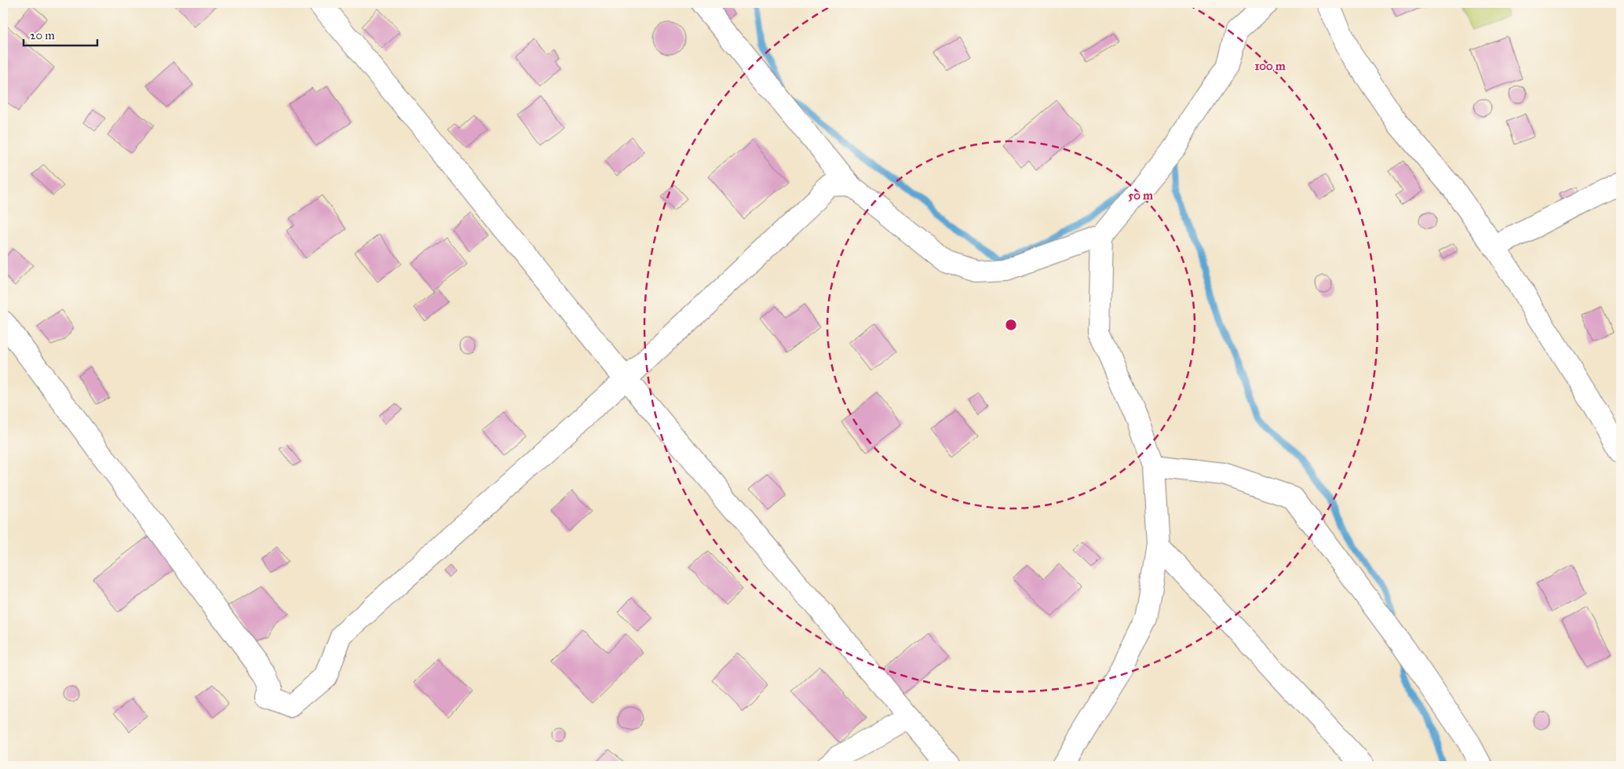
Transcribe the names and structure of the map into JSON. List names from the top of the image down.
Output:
{
  "scale_bar": "20 m",
  "rings": ["100 m", "50 m"]
}
